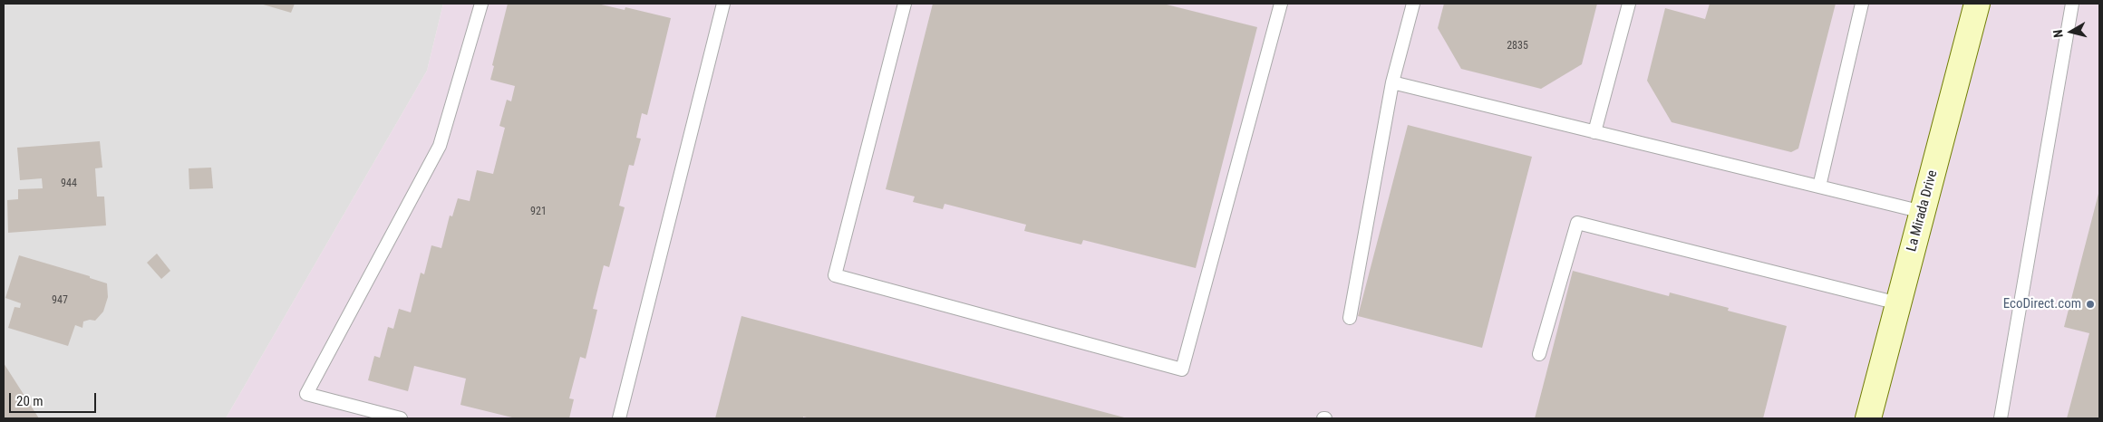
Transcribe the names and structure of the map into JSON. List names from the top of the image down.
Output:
{
  "streets": {
    "main road": ["La Mirada Drive"]
  },
  "places": ["EcoDirect.com"],
  "house_numbers": [
    "2835",
    "944",
    "921",
    "947"
  ],
  "scale_bar": "20 m",
  "north": "left"
}
